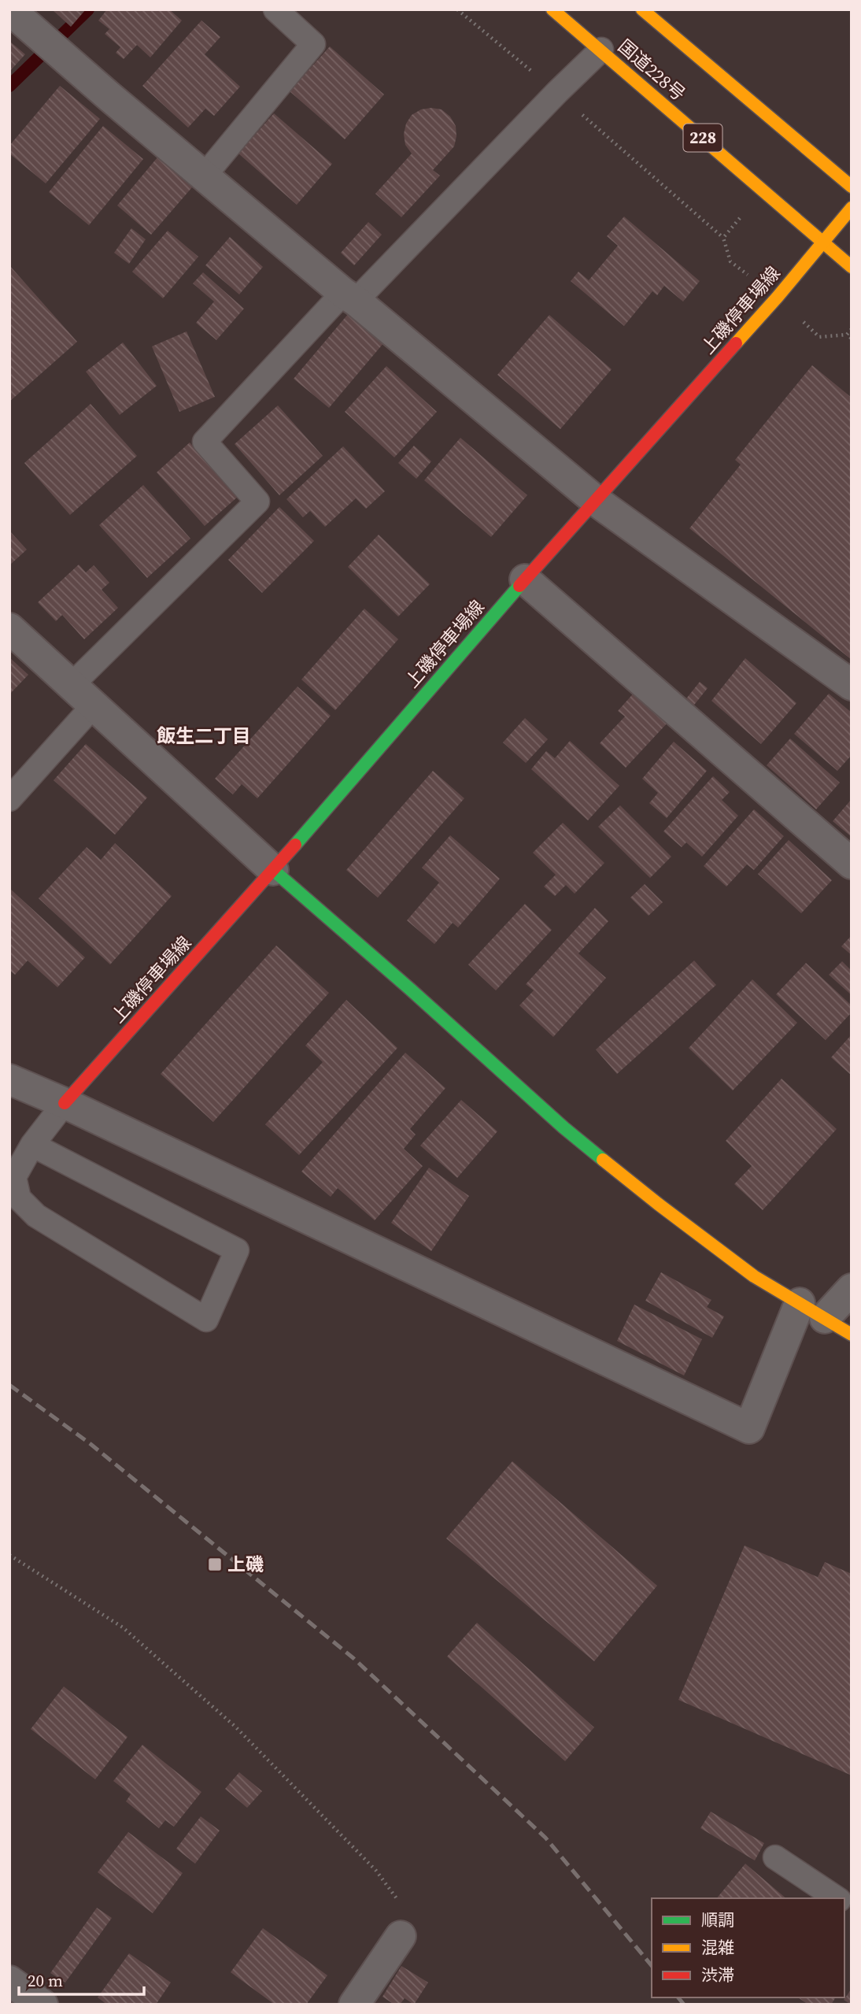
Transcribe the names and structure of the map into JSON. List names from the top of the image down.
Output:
{
  "streets": {
    "main road": ["国道228号", "228", "上磯停車場線"]
  },
  "crossings": [
    ["国道228号", "上磯停車場線"]
  ],
  "districts": ["飯生二丁目"],
  "places": {
    "transit": ["上磯"]
  },
  "legend": ["順調", "混雑", "渋滞"],
  "scale_bar": "20 m"
}
